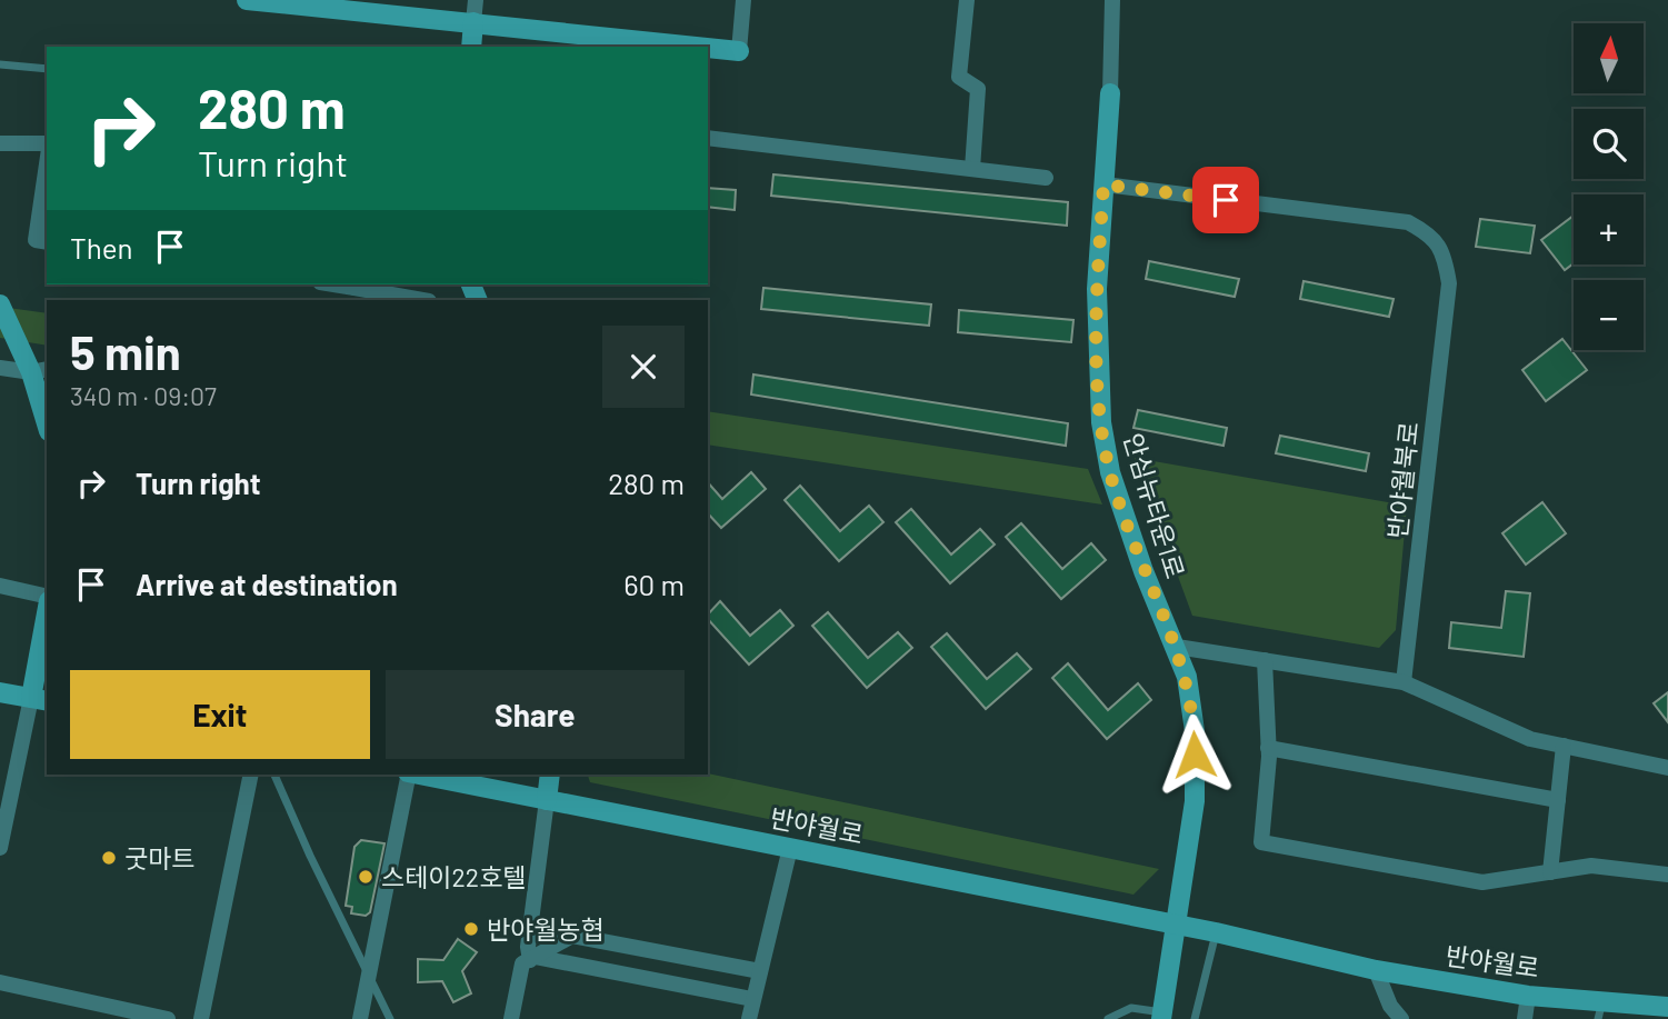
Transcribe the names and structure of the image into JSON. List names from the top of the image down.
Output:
{
  "streets": {
    "street": ["반야월북로", "안심뉴타운1로", "반야월로"]
  },
  "crossings": [
    ["반야월북로", "안심뉴타운1로"],
    ["안심뉴타운1로", "반야월로"]
  ],
  "places": ["굿마트", "스테이22호텔", "반야월농협"],
  "north": "top",
  "page": {
    "map_buttons": ["+", "−"],
    "turn": ["280 m", "Turn right"],
    "then": "Then",
    "heading": ["5 min", "340 m · 09:07"],
    "list": [
      {
        "name": "Turn right",
        "value": "280 m"
      },
      {
        "name": "Arrive at destination",
        "value": "60 m"
      }
    ],
    "buttons": ["Exit", "Share"]
  }
}
